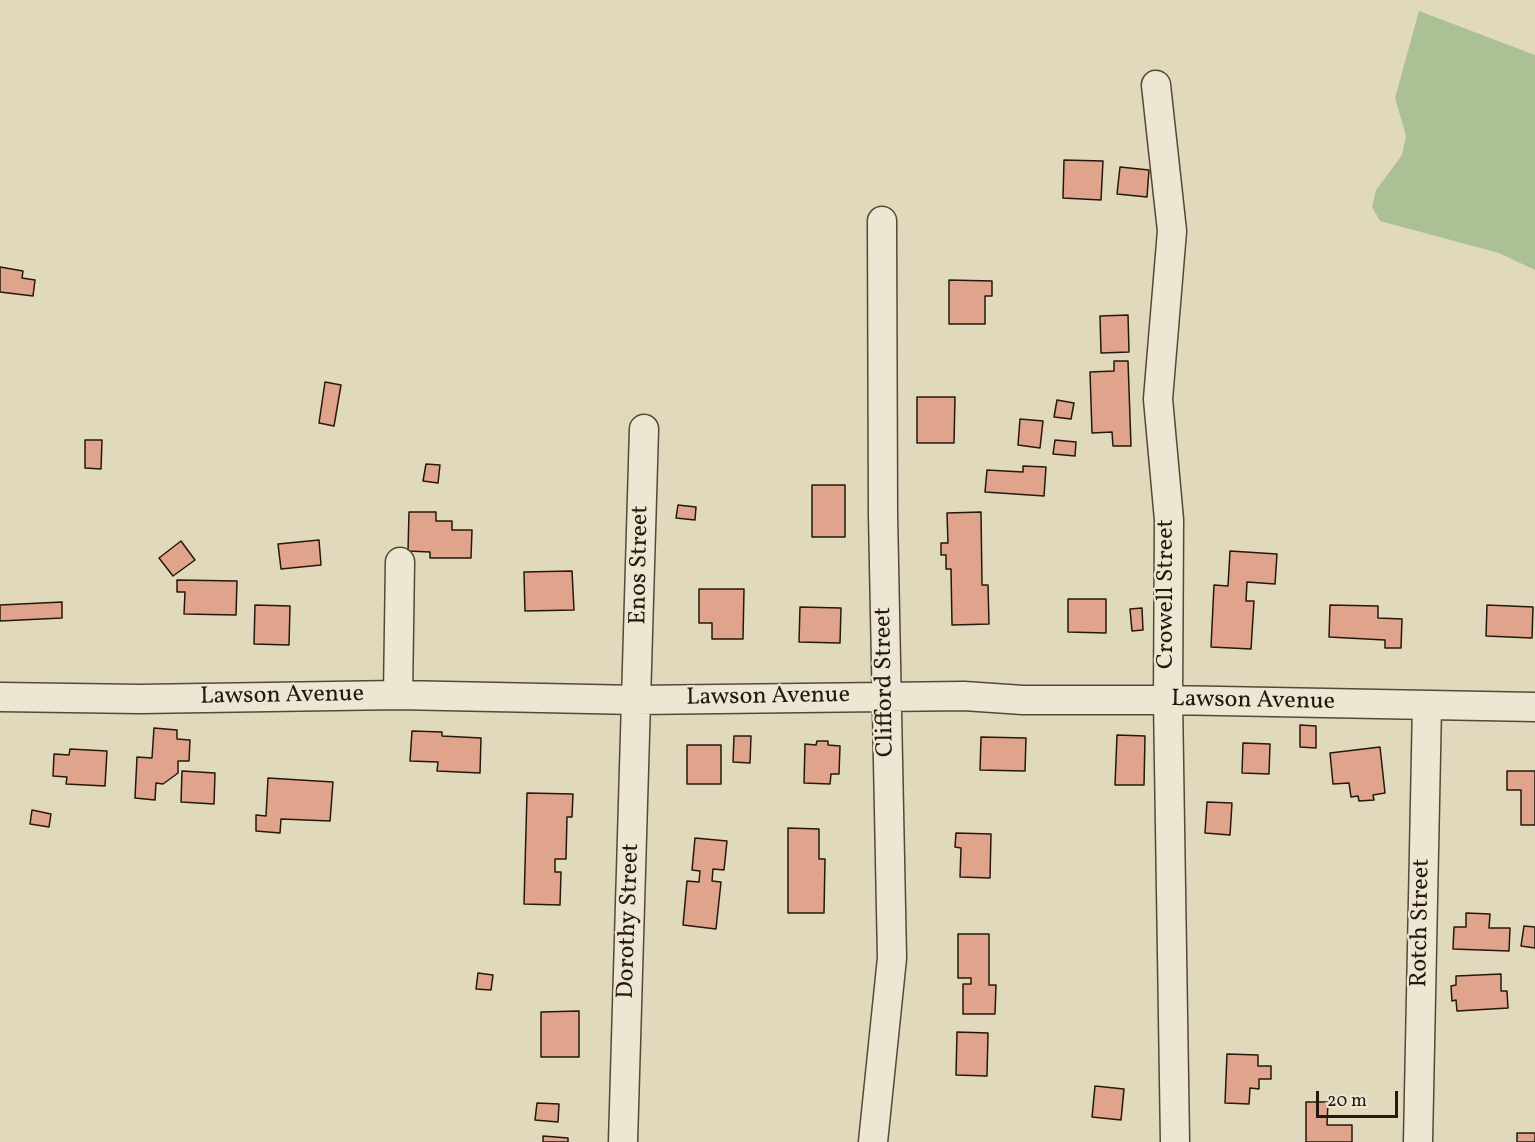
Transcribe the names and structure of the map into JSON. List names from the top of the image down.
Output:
{
  "streets": {
    "street": [
      "Enos Street",
      "Crowell Street",
      "Clifford Street",
      "Lawson Avenue",
      "Dorothy Street",
      "Rotch Street"
    ]
  },
  "crossings": [
    ["Enos Street", "Lawson Avenue"],
    ["Enos Street", "Dorothy Street"],
    ["Crowell Street", "Lawson Avenue"],
    ["Clifford Street", "Lawson Avenue"],
    ["Lawson Avenue", "Dorothy Street"],
    ["Lawson Avenue", "Rotch Street"]
  ],
  "scale_bar": "20 m"
}
